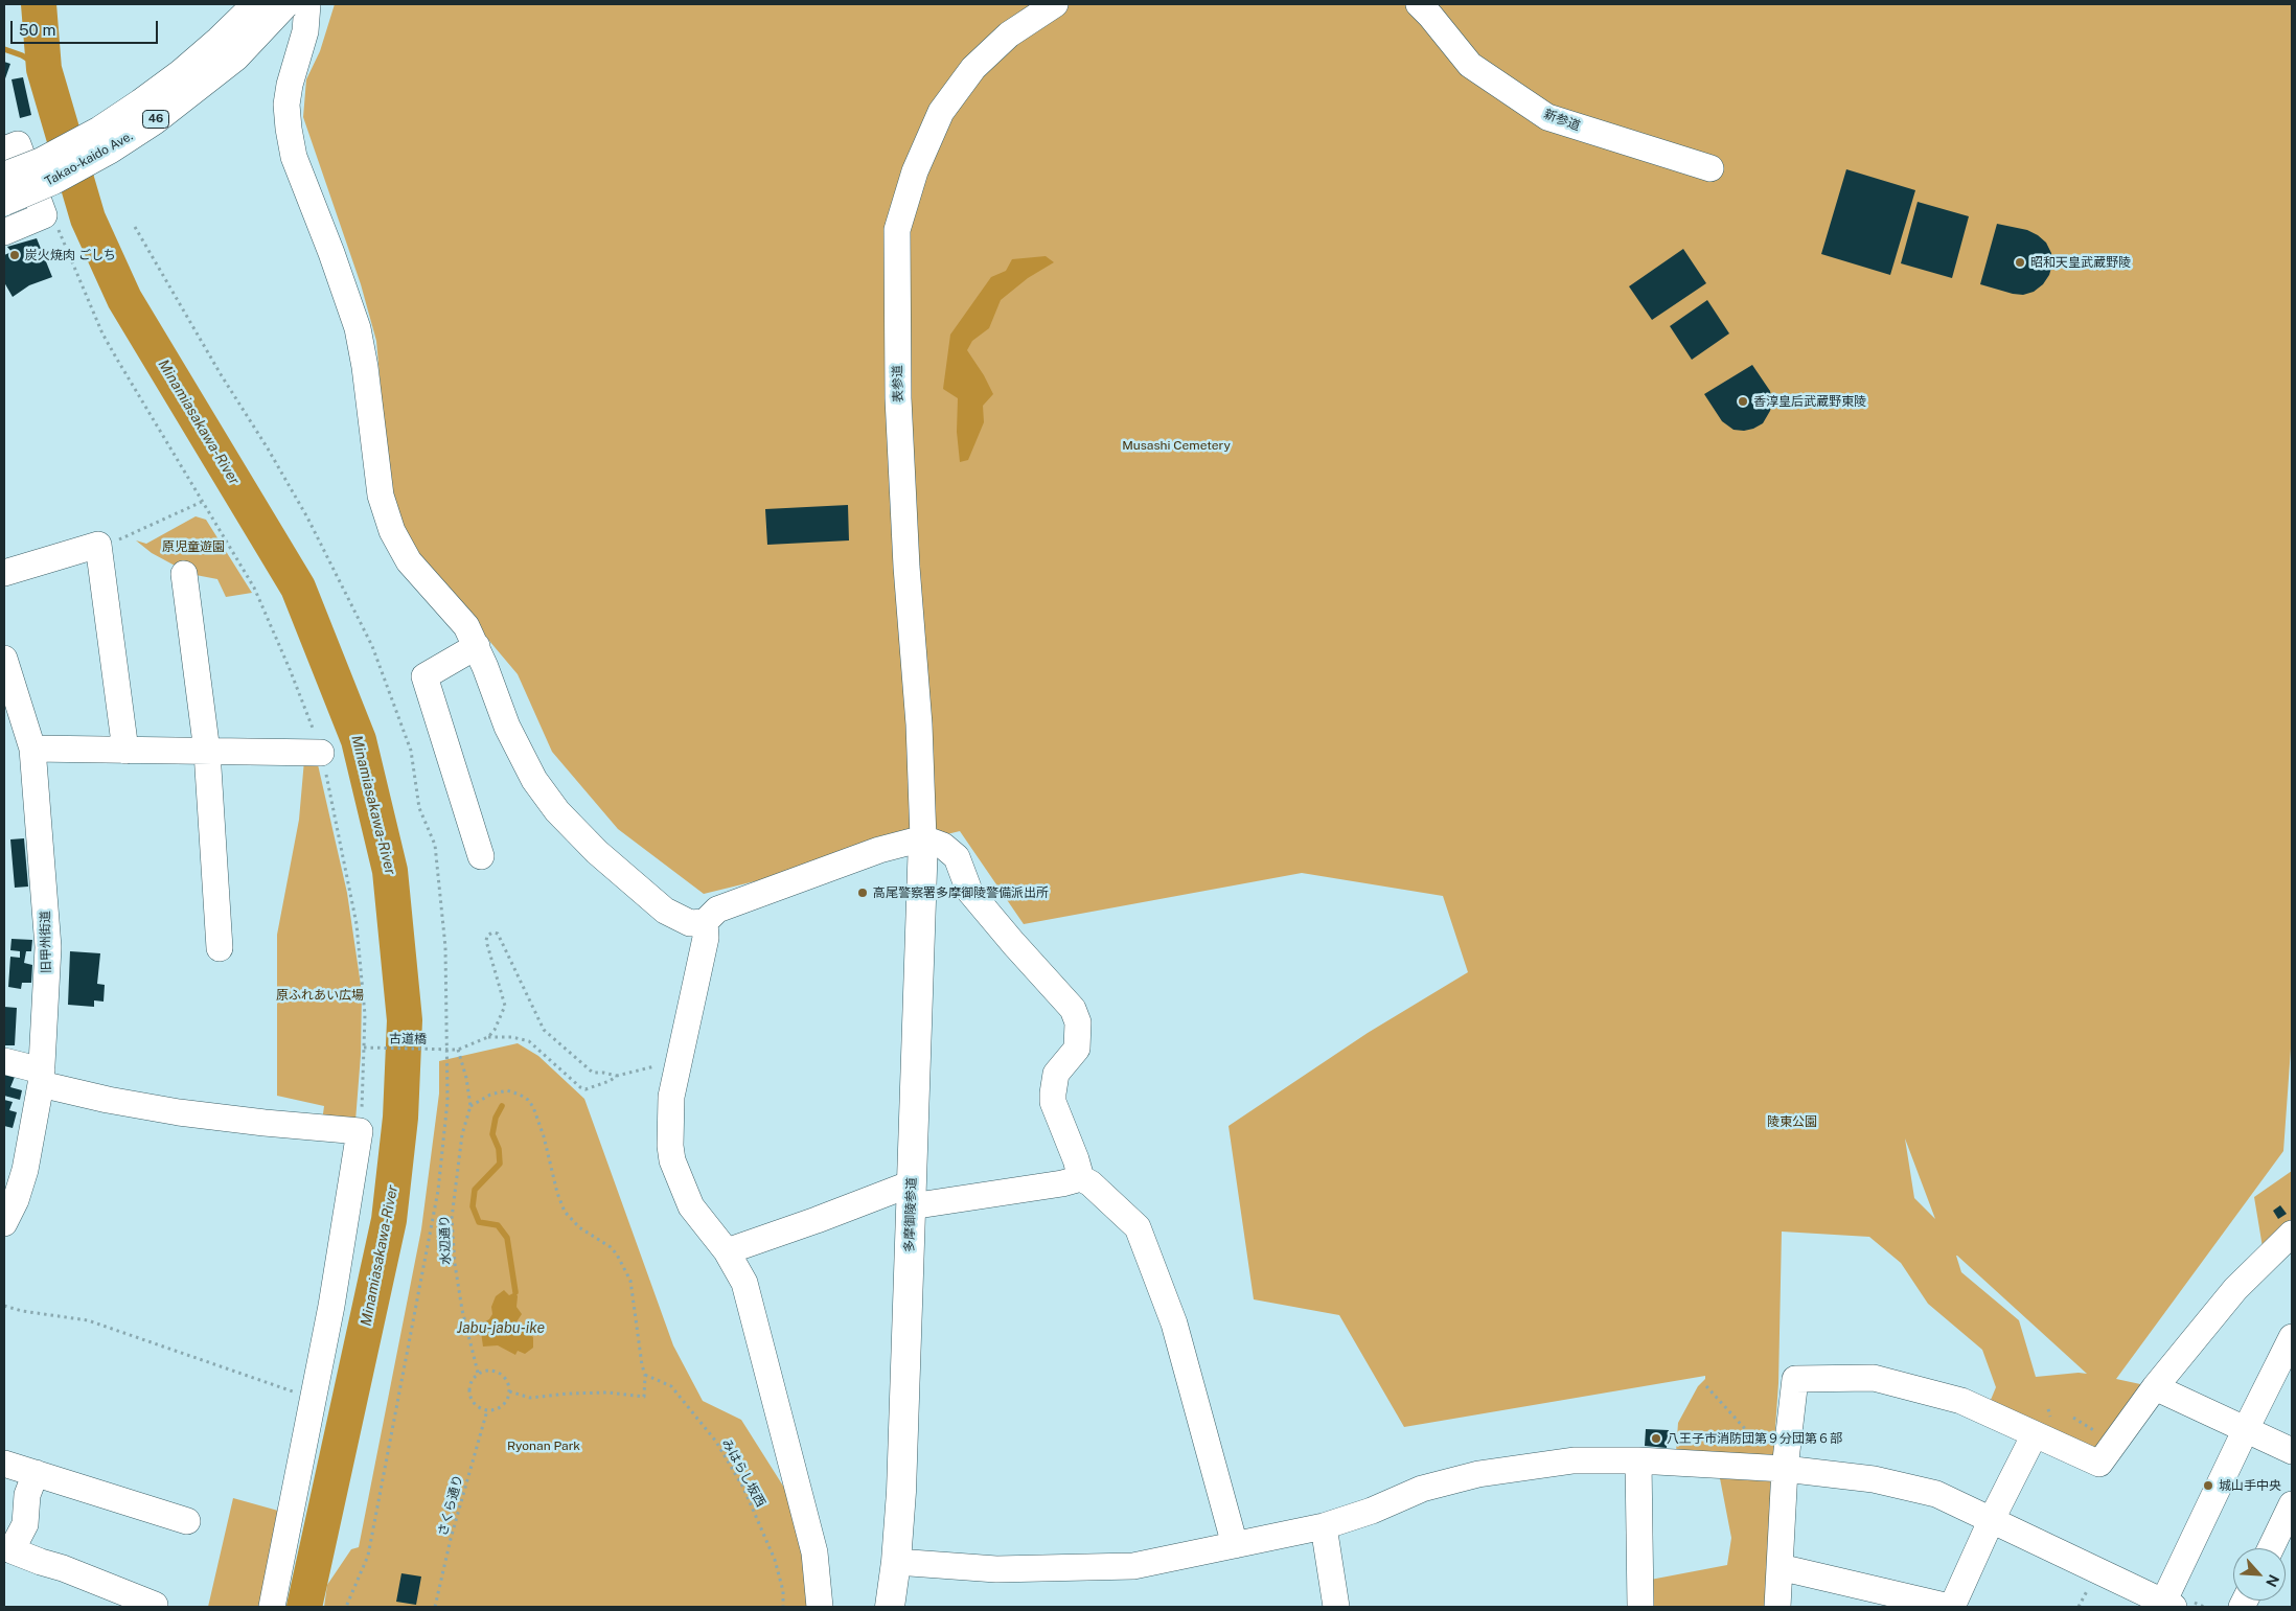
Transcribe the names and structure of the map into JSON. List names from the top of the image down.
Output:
{
  "streets": {
    "main road": ["46", "Takao-kaido Ave.", "多摩御陵参道"],
    "street": ["新参道", "表参道", "旧甲州街道"],
    "path": [
      "古道橋",
      "水辺通り",
      "みはらし坂西",
      "さくら通り"
    ]
  },
  "crossings": [
    ["表参道", "多摩御陵参道"],
    ["水辺通り", "さくら通り"]
  ],
  "water": ["Minamiasakawa-River", "Jabu-jabu-ike"],
  "parks": [
    "Musashi Cemetery",
    "原児童遊園",
    "原ふれあい広場",
    "陵東公園",
    "Ryonan Park"
  ],
  "places": [
    "炭火焼肉 ごしち",
    "昭和天皇武蔵野陵",
    "香淳皇后武蔵野東陵",
    "高尾警察署多摩御陵警備派出所",
    "八王子市消防団第９分団第６部",
    "城山手中央"
  ],
  "scale_bar": "50 m",
  "north": "bottom right"
}
